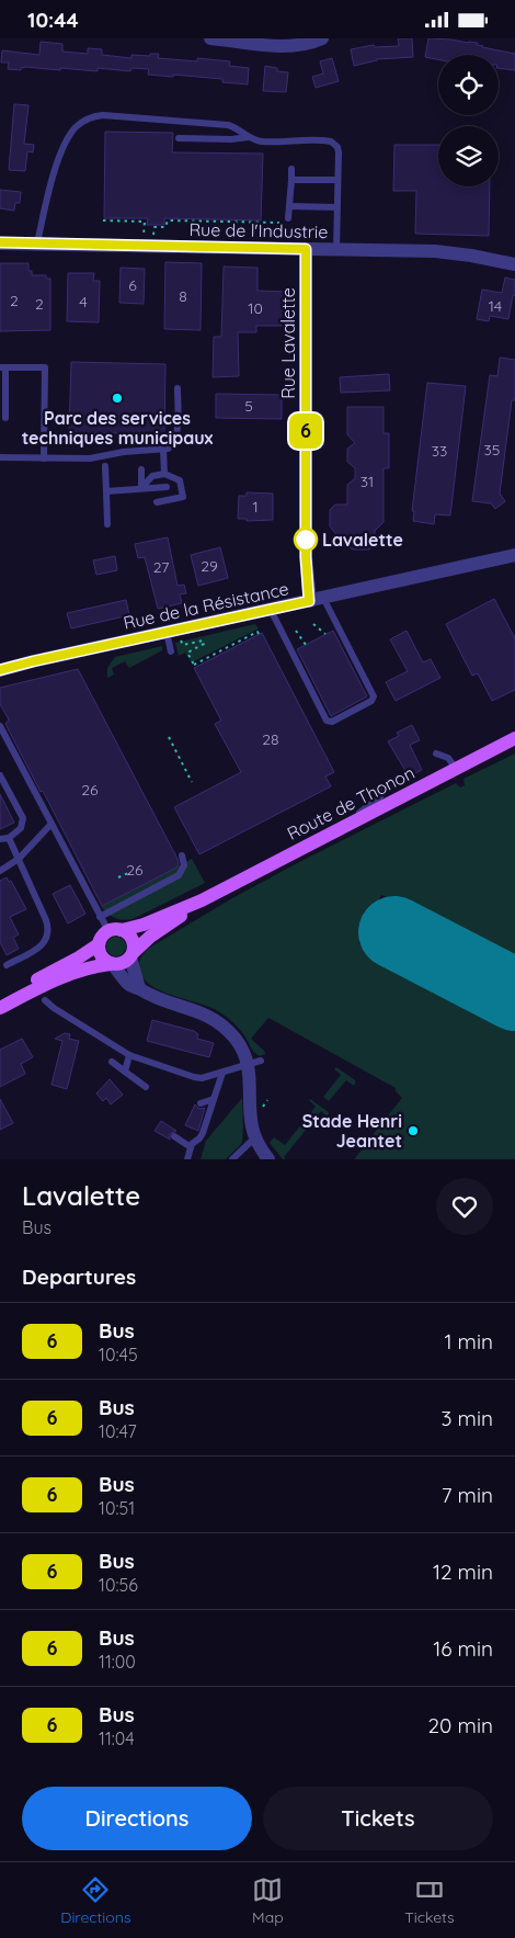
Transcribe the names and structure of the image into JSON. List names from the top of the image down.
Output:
{
  "streets": {
    "main road": ["Route de Thonon"],
    "street": ["Rue de l'Industrie", "Rue Lavalette", "Rue de la Résistance"]
  },
  "crossings": [
    ["Rue de l'Industrie", "Rue Lavalette"],
    ["Rue Lavalette", "Rue de la Résistance"]
  ],
  "places": ["Parc des services techniques municipaux", "Lavalette", "Stade Henri Jeantet"],
  "lines": ["bus line 6"],
  "house_numbers": [
    "6",
    "8",
    "2",
    "4",
    "2",
    "14",
    "10",
    "5",
    "35",
    "33",
    "31",
    "1",
    "29",
    "27",
    "28",
    "26",
    "26"
  ],
  "page": {
    "status": "10:44",
    "on_map": "6",
    "heading": [
      ["Lavalette", "Bus"],
      "Departures"
    ],
    "list": [
      {
        "mark": "6",
        "name": "Bus",
        "note": "10:45",
        "value": "1 min"
      },
      {
        "mark": "6",
        "name": "Bus",
        "note": "10:47",
        "value": "3 min"
      },
      {
        "mark": "6",
        "name": "Bus",
        "note": "10:51",
        "value": "7 min"
      },
      {
        "mark": "6",
        "name": "Bus",
        "note": "10:56",
        "value": "12 min"
      },
      {
        "mark": "6",
        "name": "Bus",
        "note": "11:00",
        "value": "16 min"
      },
      {
        "mark": "6",
        "name": "Bus",
        "note": "11:04",
        "value": "20 min"
      }
    ],
    "buttons": ["Directions", "Tickets"],
    "tabs": ["Directions", "Map", "Tickets"]
  }
}
